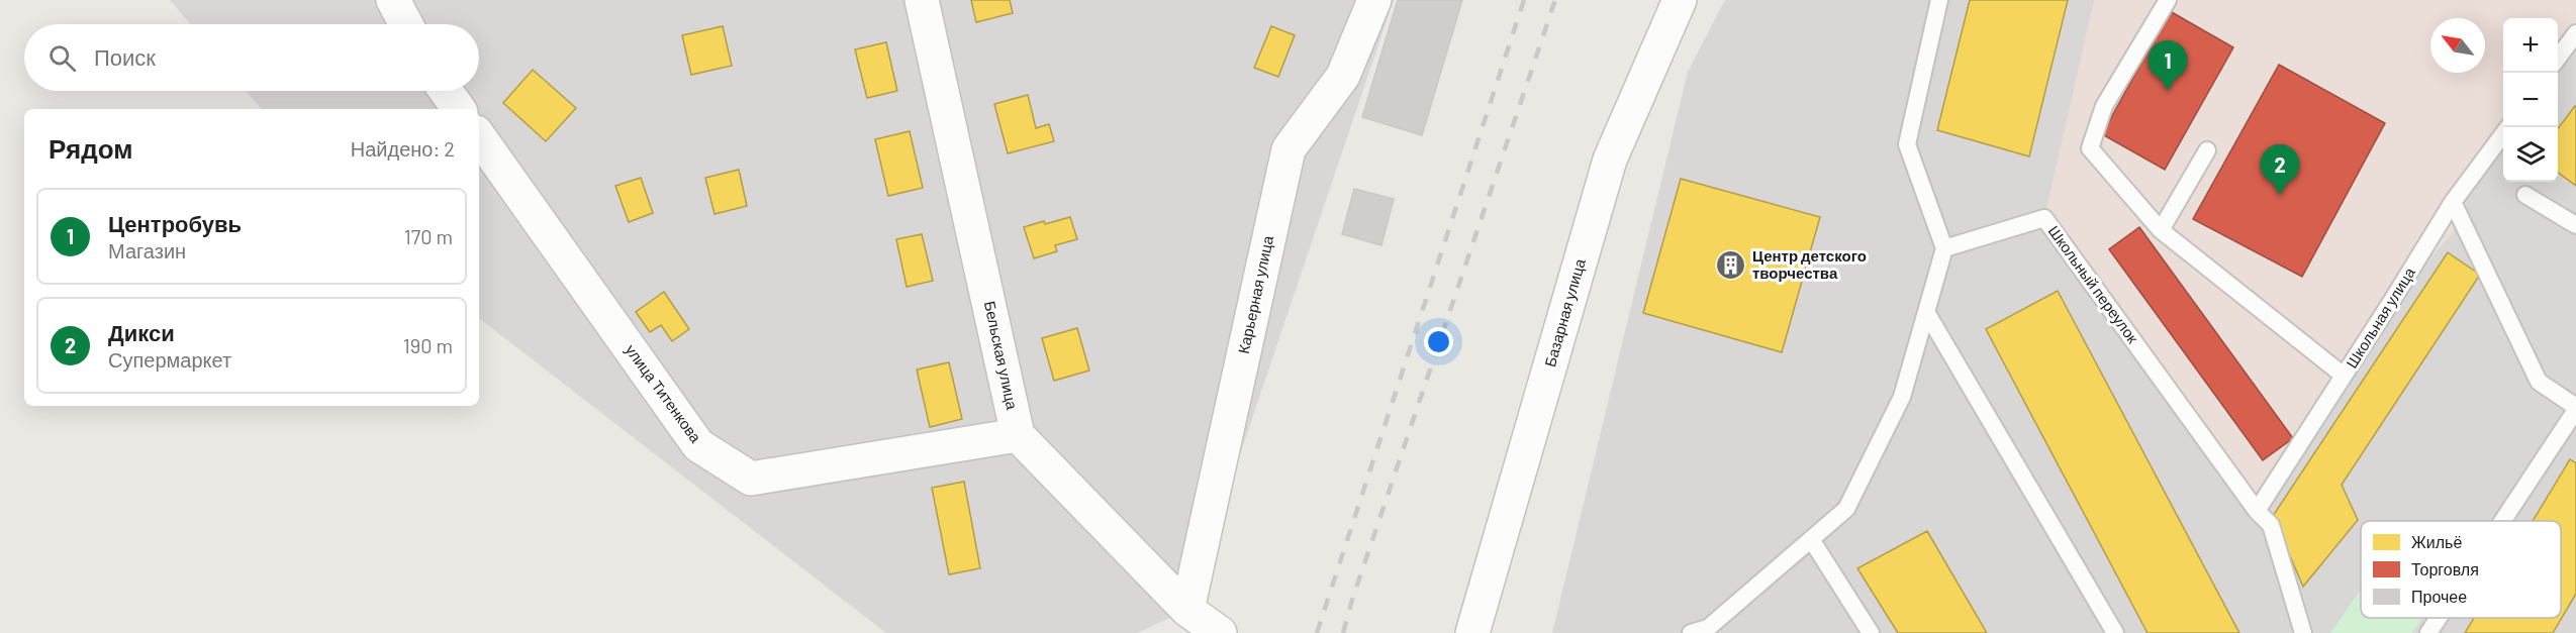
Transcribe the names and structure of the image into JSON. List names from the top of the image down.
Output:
{
  "streets": {
    "street": [
      "Карьерная улица",
      "Базарная улица",
      "Бельская улица",
      "улица Титенкова"
    ],
    "lane": ["Школьный переулок", "Школьная улица"]
  },
  "crossings": [
    ["Школьный переулок", "Школьная улица"],
    ["Бельская улица", "улица Титенкова"]
  ],
  "places": {
    "building": ["Центр детского творчества"]
  },
  "legend": ["Жильё", "Торговля", "Прочее"],
  "north": "top left",
  "page": {
    "map_buttons": ["+", "−"],
    "search": "Поиск",
    "pins": ["1", "2"],
    "heading": ["Рядом", "Найдено: 2"],
    "list": [
      {
        "mark": "1",
        "name": "Центробувь",
        "note": "Магазин",
        "value": "170 m"
      },
      {
        "mark": "2",
        "name": "Дикси",
        "note": "Супермаркет",
        "value": "190 m"
      }
    ]
  }
}
